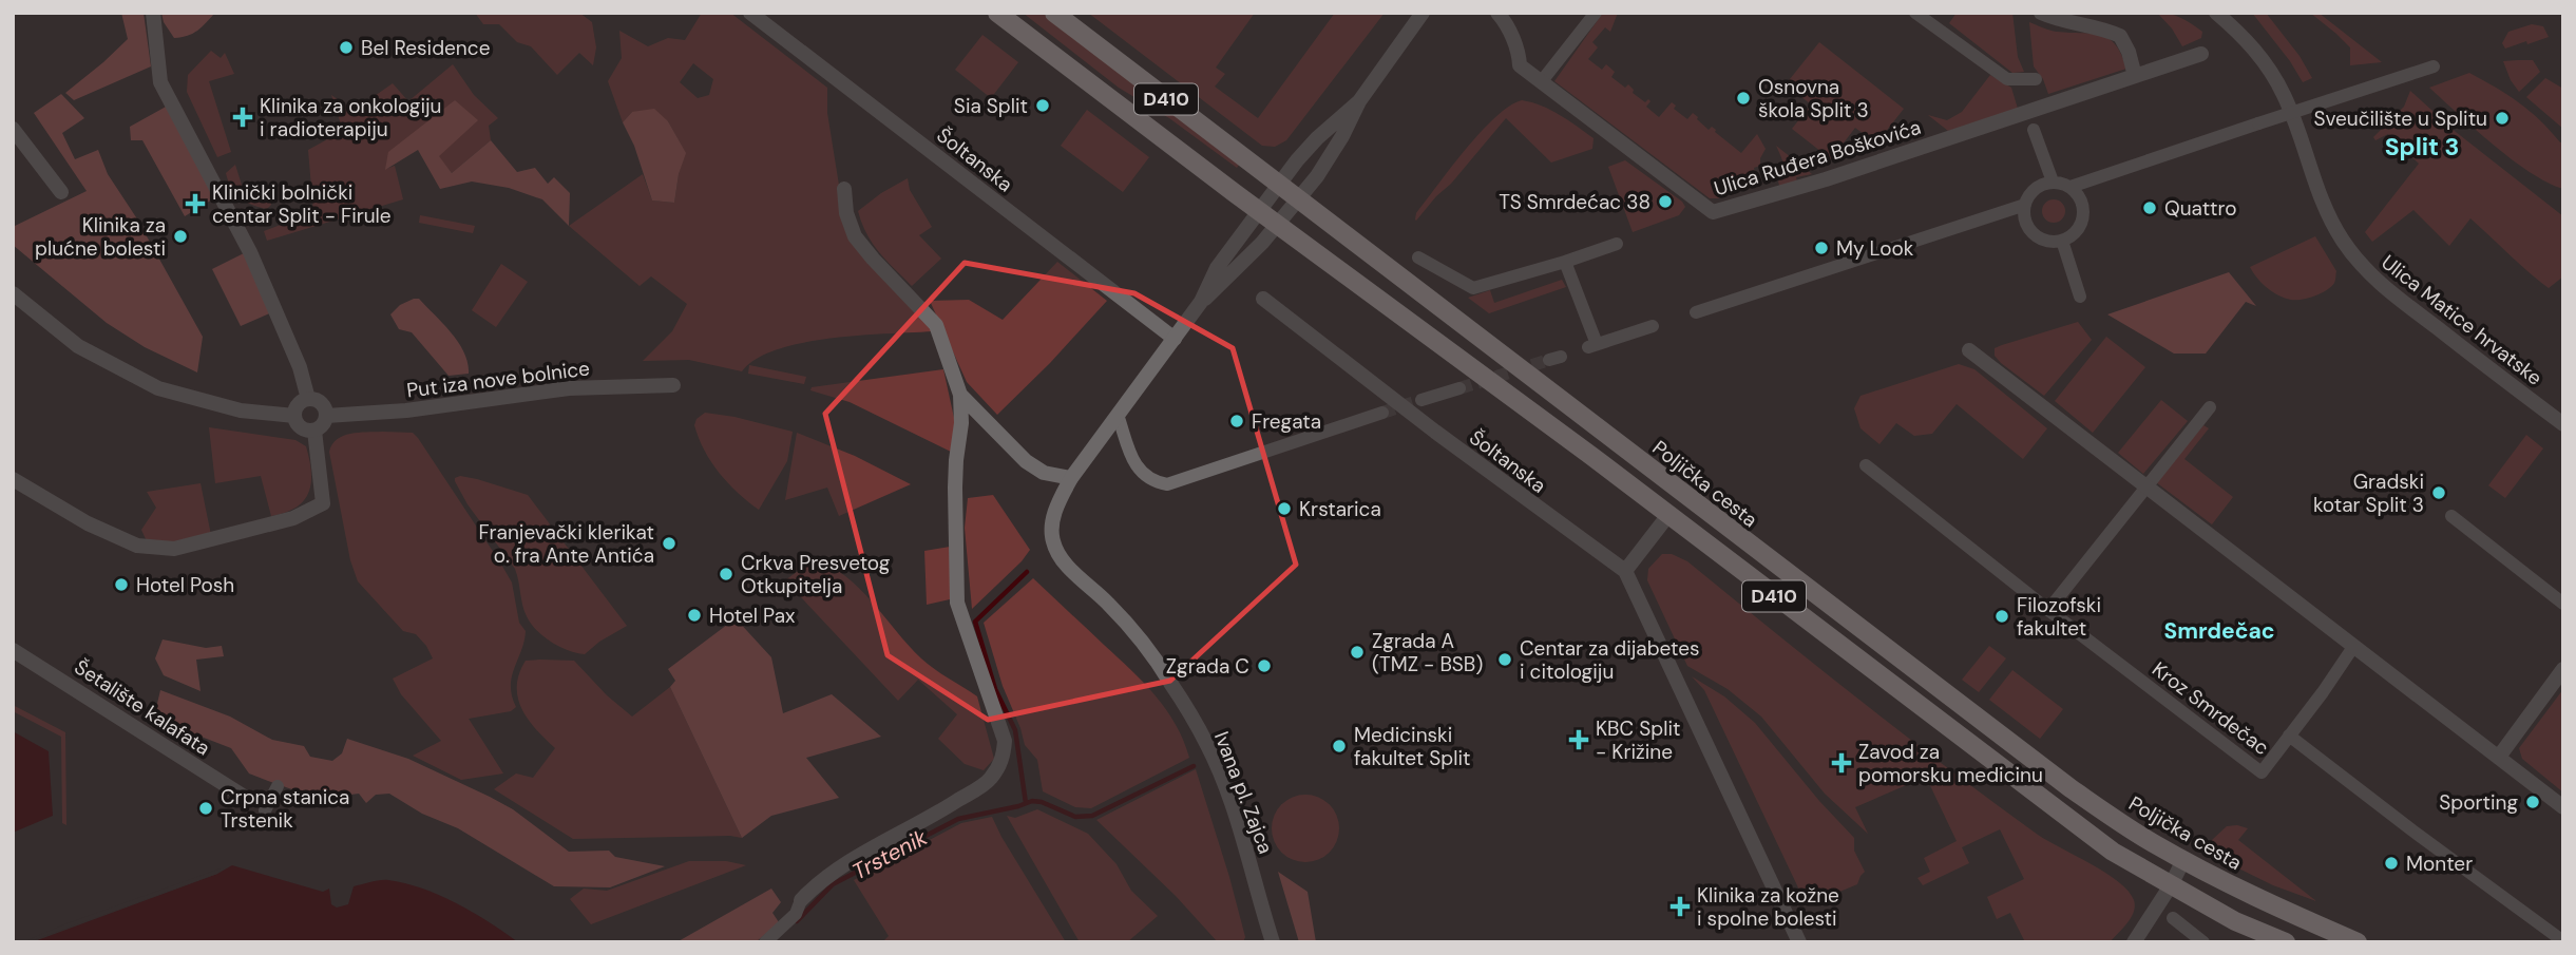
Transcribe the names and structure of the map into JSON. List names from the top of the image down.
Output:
{
  "streets": {
    "main road": ["D410", "Poljička cesta"],
    "street": [
      "Ulica Ruđera Boškovića",
      "Šoltanska",
      "Ulica Matice hrvatske",
      "Put iza nove bolnice",
      "Šetalište kalafata",
      "Kroz Smrdečac",
      "Ivana pl. Zajca"
    ]
  },
  "crossings": [
    ["Šoltanska", "Ivana pl. Zajca"]
  ],
  "districts": ["Split 3", "Smrdečac"],
  "water": ["Trstenik"],
  "places": {
    "other": [
      "Bel Residence",
      "Osnovna škola Split 3",
      "Sia Split",
      "Sveučilište u Splitu",
      "TS Smrdećac 38",
      "Quattro",
      "Klinika za plućne bolesti",
      "My Look",
      "Fregata",
      "Gradski kotar Split 3",
      "Krstarica",
      "Franjevački klerikat o. fra Ante Antića",
      "Crkva Presvetog Otkupitelja",
      "Hotel Posh",
      "Hotel Pax",
      "Filozofski fakultet",
      "Zgrada A (TMZ - BSB)",
      "Centar za dijabetes i citologiju",
      "Zgrada C",
      "Medicinski fakultet Split",
      "Sporting",
      "Crpna stanica Trstenik",
      "Monter"
    ],
    "health": [
      "Klinika za onkologiju i radioterapiju",
      "Klinički bolnički centar Split - Firule",
      "KBC Split - Križine",
      "Zavod za pomorsku medicinu",
      "Klinika za kožne i spolne bolesti"
    ]
  }
}
